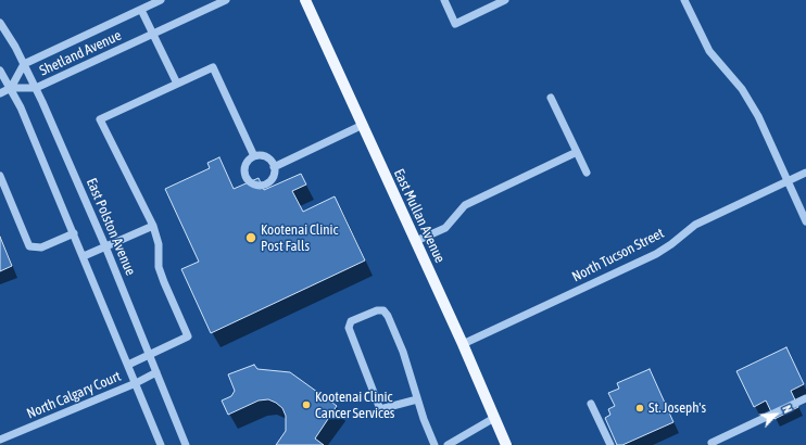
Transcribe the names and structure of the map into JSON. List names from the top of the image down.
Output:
{
  "streets": {
    "main road": ["East Mullan Avenue"],
    "street": [
      "Shetland Avenue",
      "East Polston Avenue",
      "North Tucson Street",
      "North Calgary Court"
    ]
  },
  "crossings": [
    ["Shetland Avenue", "East Polston Avenue"],
    ["East Mullan Avenue", "North Tucson Street"],
    ["East Polston Avenue", "North Calgary Court"]
  ],
  "places": ["Kootenai Clinic Post Falls", "Kootenai Clinic Cancer Services", "St. Joseph's"],
  "north": "top right"
}
